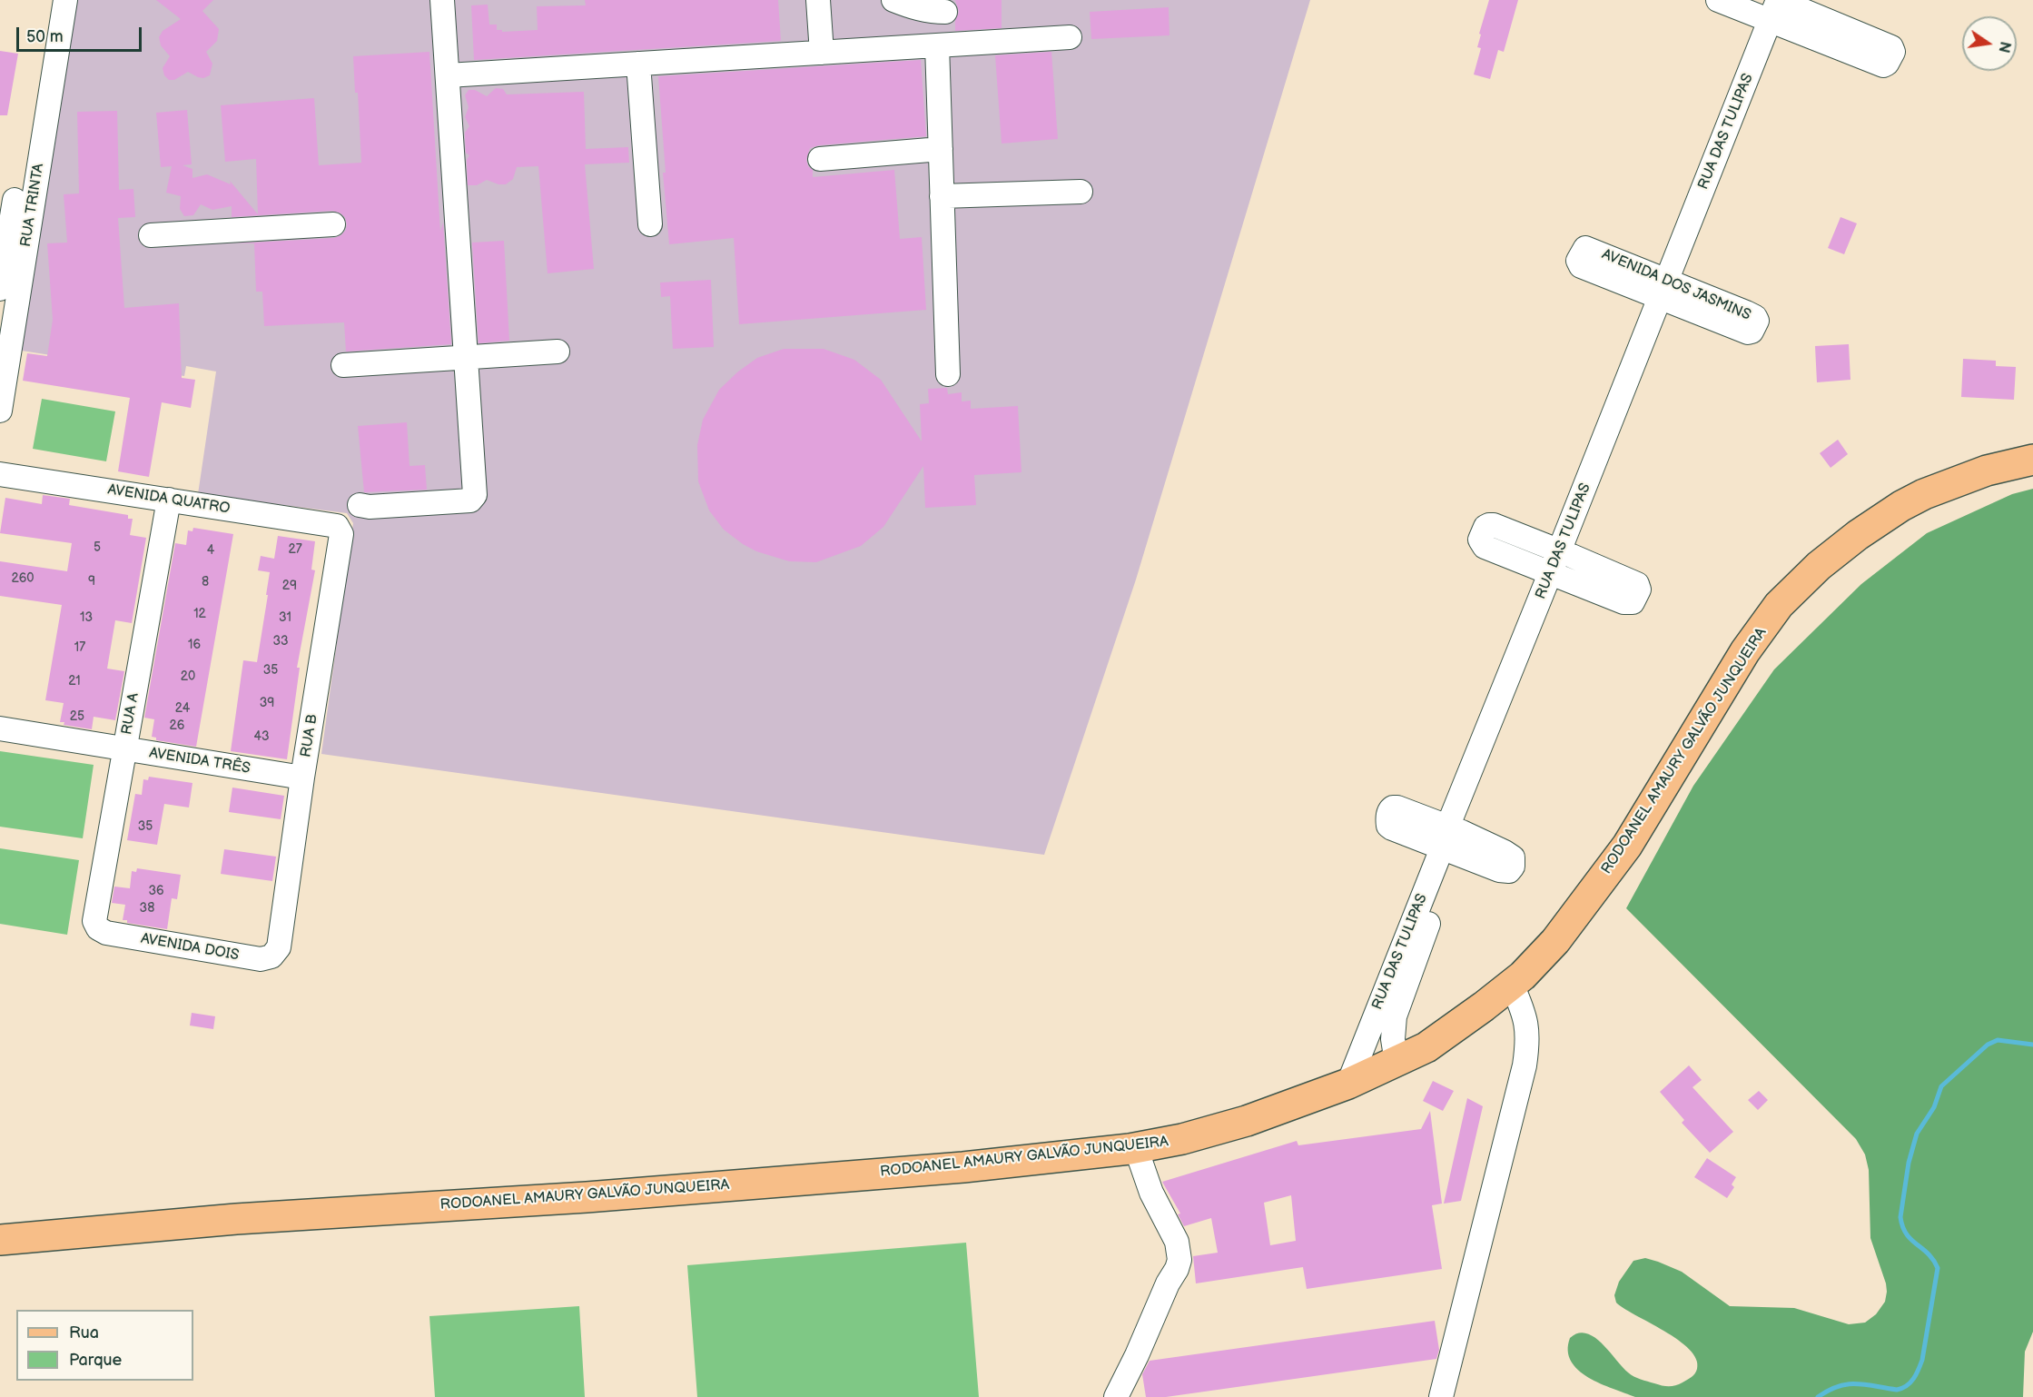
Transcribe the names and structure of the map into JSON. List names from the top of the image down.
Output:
{
  "streets": {
    "main road": ["RODOANEL AMAURY GALVÃO JUNQUEIRA"],
    "street": [
      "RUA DAS TULIPAS",
      "RUA TRINTA",
      "AVENIDA DOS JASMINS",
      "AVENIDA QUATRO",
      "RUA A",
      "RUA B",
      "AVENIDA TRÊS",
      "AVENIDA DOIS"
    ]
  },
  "crossings": [
    ["RUA DAS TULIPAS", "AVENIDA DOS JASMINS"],
    ["RUA DAS TULIPAS", "RODOANEL AMAURY GALVÃO JUNQUEIRA"],
    ["AVENIDA QUATRO", "RUA A"],
    ["AVENIDA QUATRO", "RUA B"],
    ["RUA A", "AVENIDA TRÊS"],
    ["RUA A", "AVENIDA DOIS"],
    ["RUA B", "AVENIDA TRÊS"],
    ["RUA B", "AVENIDA DOIS"]
  ],
  "house_numbers": [
    "5",
    "27",
    "4",
    "260",
    "9",
    "8",
    "29",
    "12",
    "13",
    "31",
    "33",
    "16",
    "17",
    "35",
    "20",
    "21",
    "39",
    "24",
    "25",
    "26",
    "43",
    "35",
    "36",
    "38"
  ],
  "legend": ["Rua", "Parque"],
  "scale_bar": "50 m",
  "north": "right"
}
